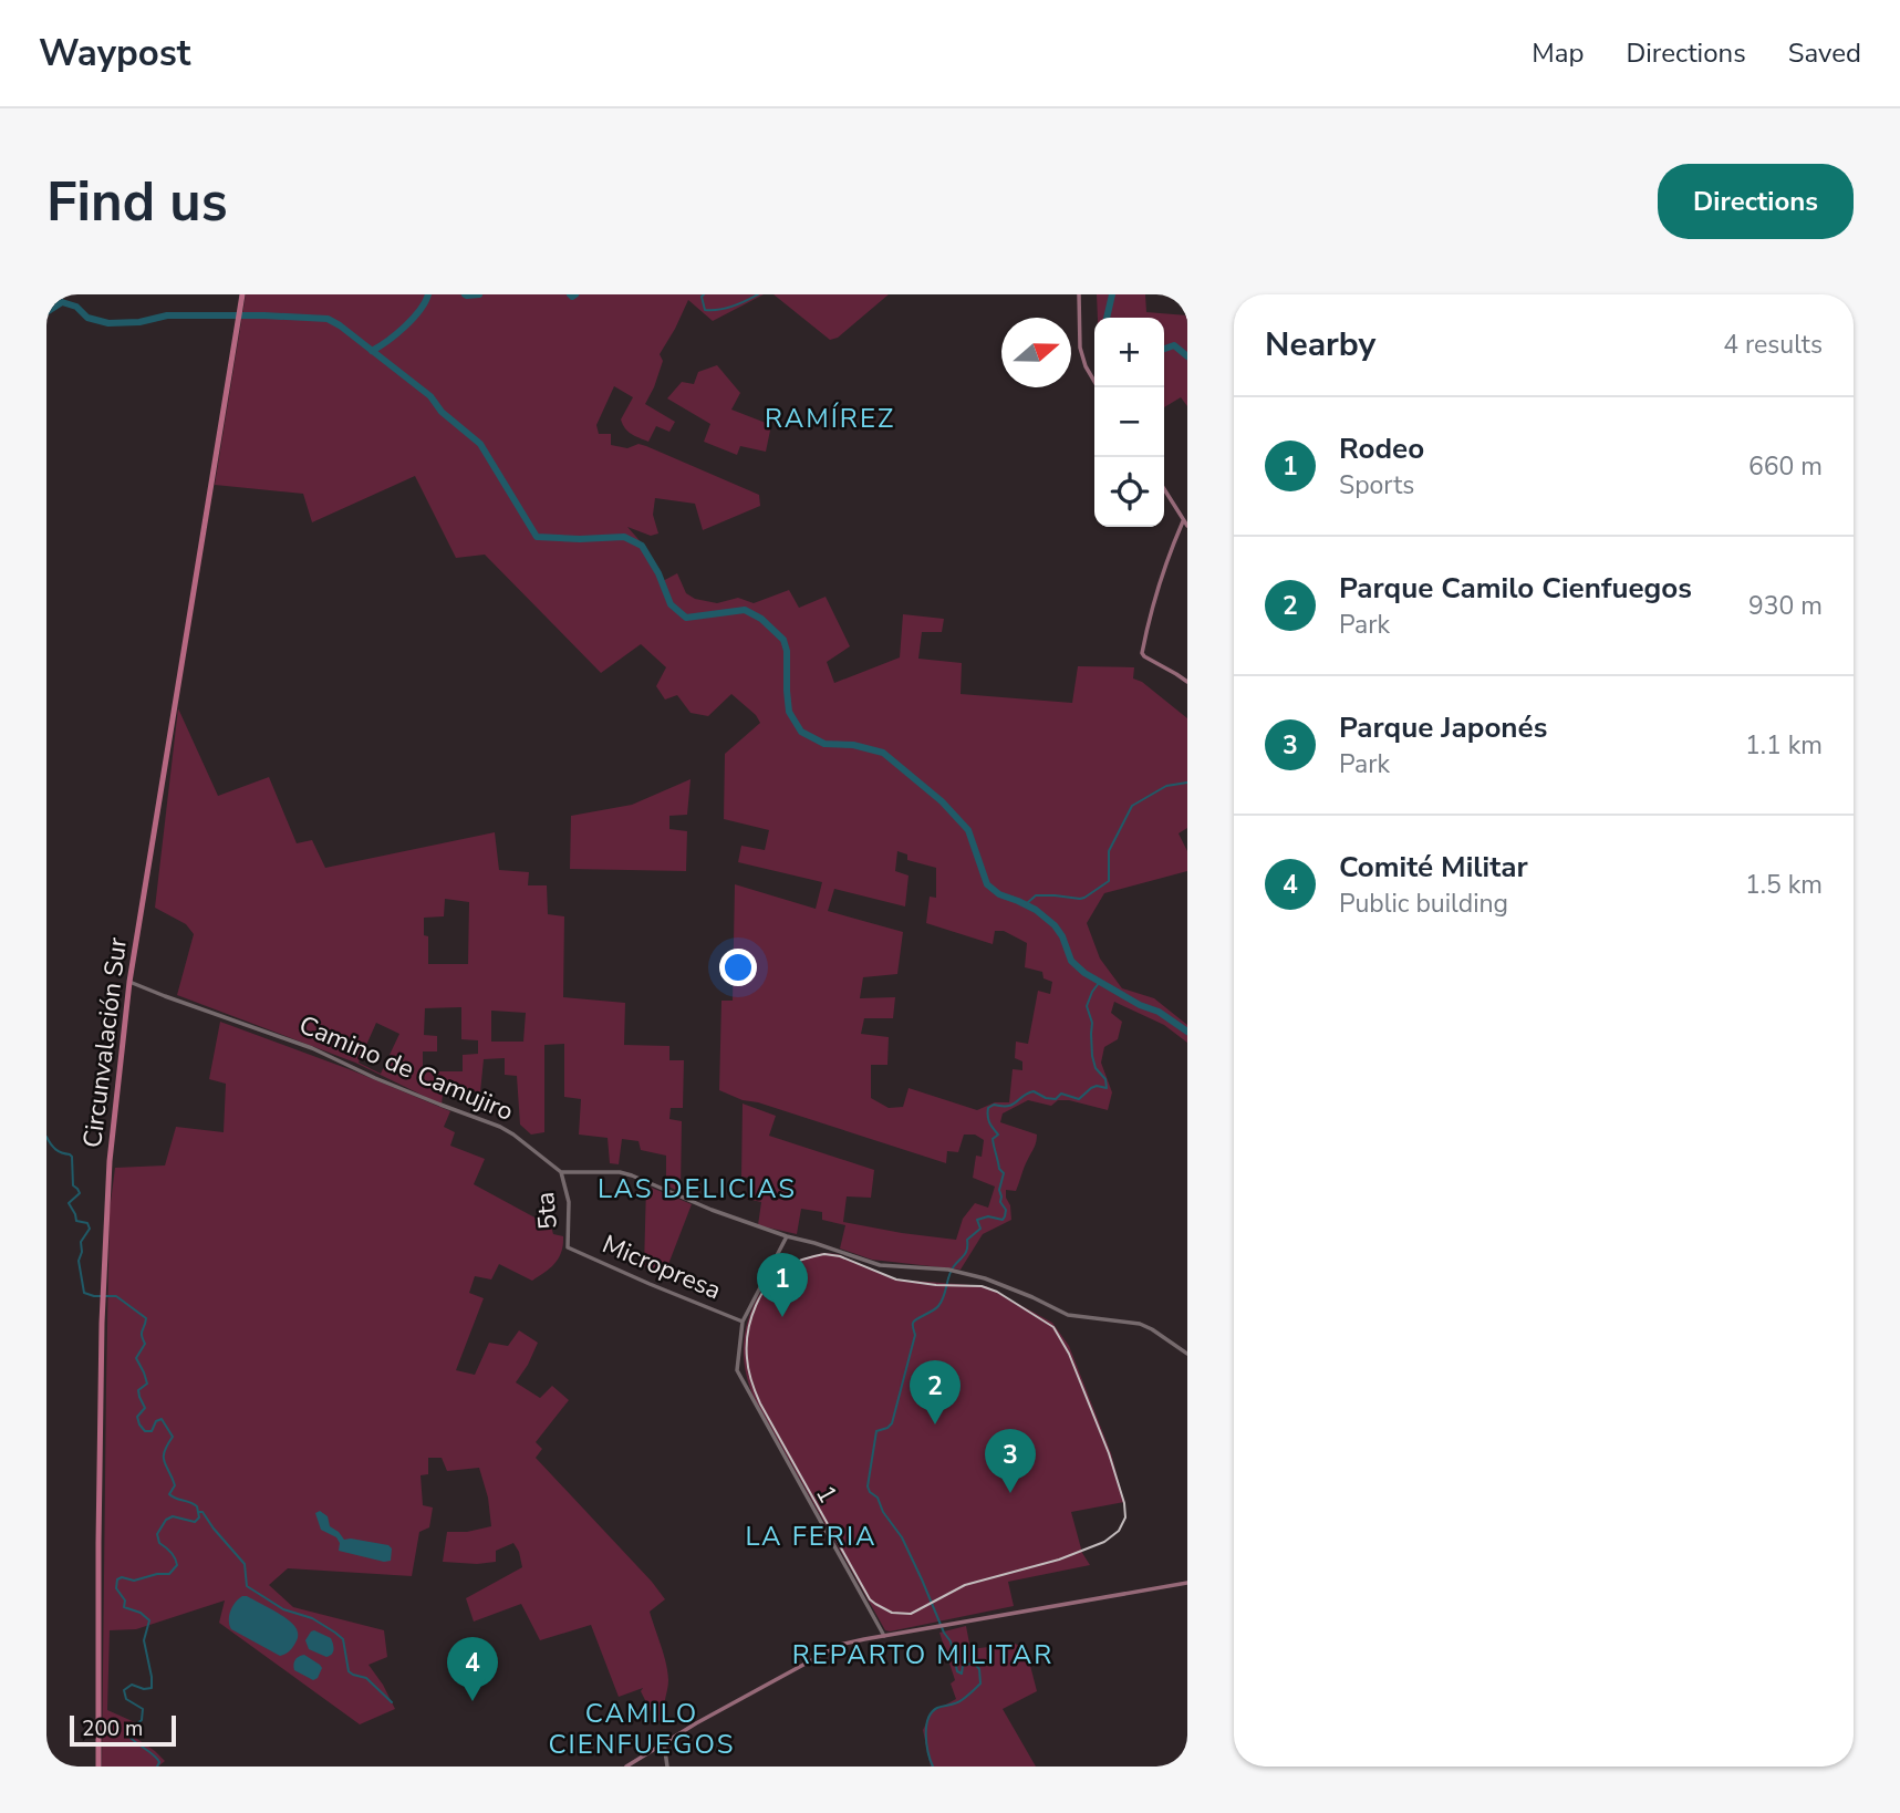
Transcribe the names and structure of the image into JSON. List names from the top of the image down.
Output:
{
  "streets": {
    "main road": ["Circunvalación Sur"],
    "street": [
      "Camino de Camujiro",
      "5ta",
      "Micropresa",
      "1"
    ]
  },
  "crossings": [
    ["Circunvalación Sur", "Camino de Camujiro"],
    ["Camino de Camujiro", "5ta"],
    ["5ta", "Micropresa"],
    ["Micropresa", "1"]
  ],
  "districts": [
    "RAMÍREZ",
    "LAS DELICIAS",
    "LA FERIA",
    "REPARTO MILITAR",
    "CAMILO CIENFUEGOS"
  ],
  "scale_bar": "200 m",
  "north": "right",
  "page": {
    "header": "Waypost",
    "nav": ["Map", "Directions", "Saved"],
    "buttons": "Directions",
    "title": "Find us",
    "heading": ["Nearby", "4 results"],
    "map_buttons": ["+", "−"],
    "list": [
      {
        "mark": "1",
        "name": "Rodeo",
        "note": "Sports",
        "value": "660 m"
      },
      {
        "mark": "2",
        "name": "Parque Camilo Cienfuegos",
        "note": "Park",
        "value": "930 m"
      },
      {
        "mark": "3",
        "name": "Parque Japonés",
        "note": "Park",
        "value": "1.1 km"
      },
      {
        "mark": "4",
        "name": "Comité Militar",
        "note": "Public building",
        "value": "1.5 km"
      }
    ],
    "pins": [
      "1",
      "2",
      "3",
      "4"
    ],
    "scale": "200 m"
  }
}
